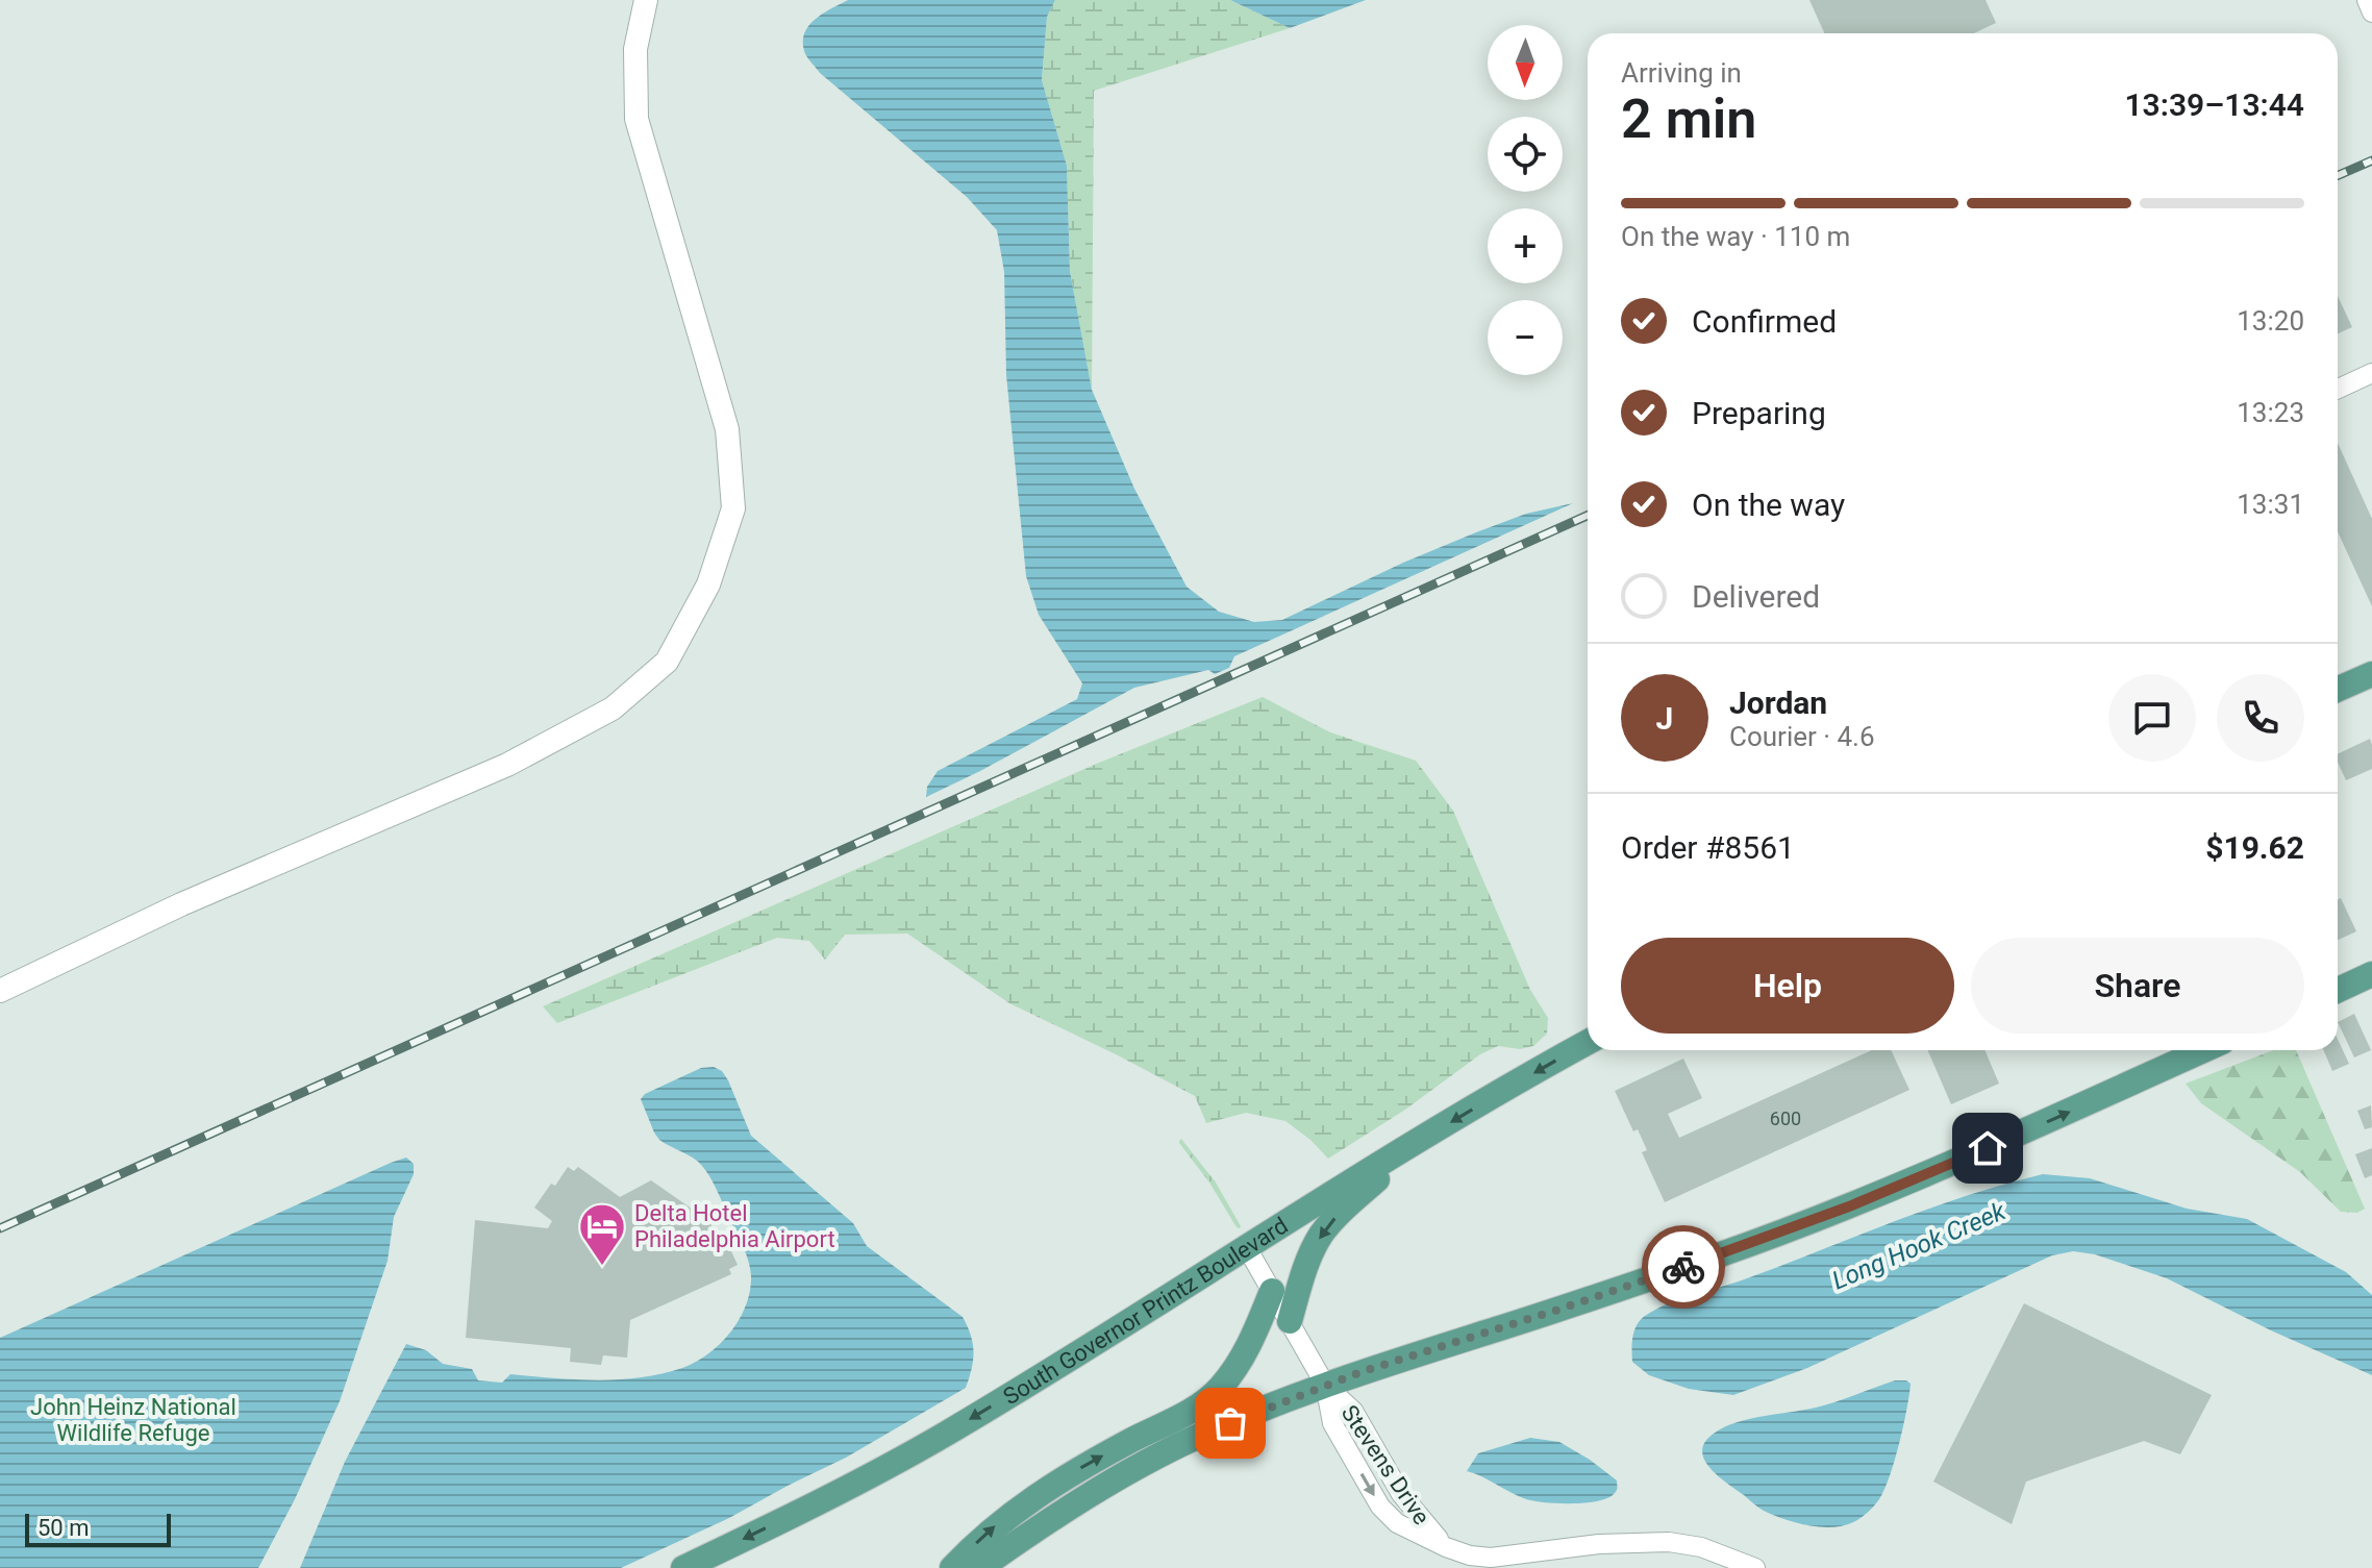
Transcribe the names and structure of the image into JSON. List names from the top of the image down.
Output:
{
  "streets": {
    "main road": ["South Governor Printz Boulevard"],
    "street": ["Stevens Drive"]
  },
  "crossings": [
    ["South Governor Printz Boulevard", "Stevens Drive"]
  ],
  "water": ["Long Hook Creek"],
  "parks": ["John Heinz National Wildlife Refuge"],
  "places": {
    "hotel": ["Delta Hotel Philadelphia Airport"]
  },
  "house_numbers": ["600"],
  "scale_bar": "50 m",
  "north": "bottom",
  "page": {
    "map_buttons": ["+", "−"],
    "heading": ["2 min", "Arriving in", "13:39–13:44"],
    "panel": [
      "Jordan",
      "Courier · 4.6",
      "Order #8561",
      "$19.62"
    ],
    "bar": "On the way · 110 m",
    "list": [
      ["Confirmed", "13:20"],
      ["Preparing", "13:23"],
      ["On the way", "13:31"],
      "Delivered"
    ],
    "round": "J",
    "buttons": ["Help", "Share"],
    "scale": "50 m"
  }
}
